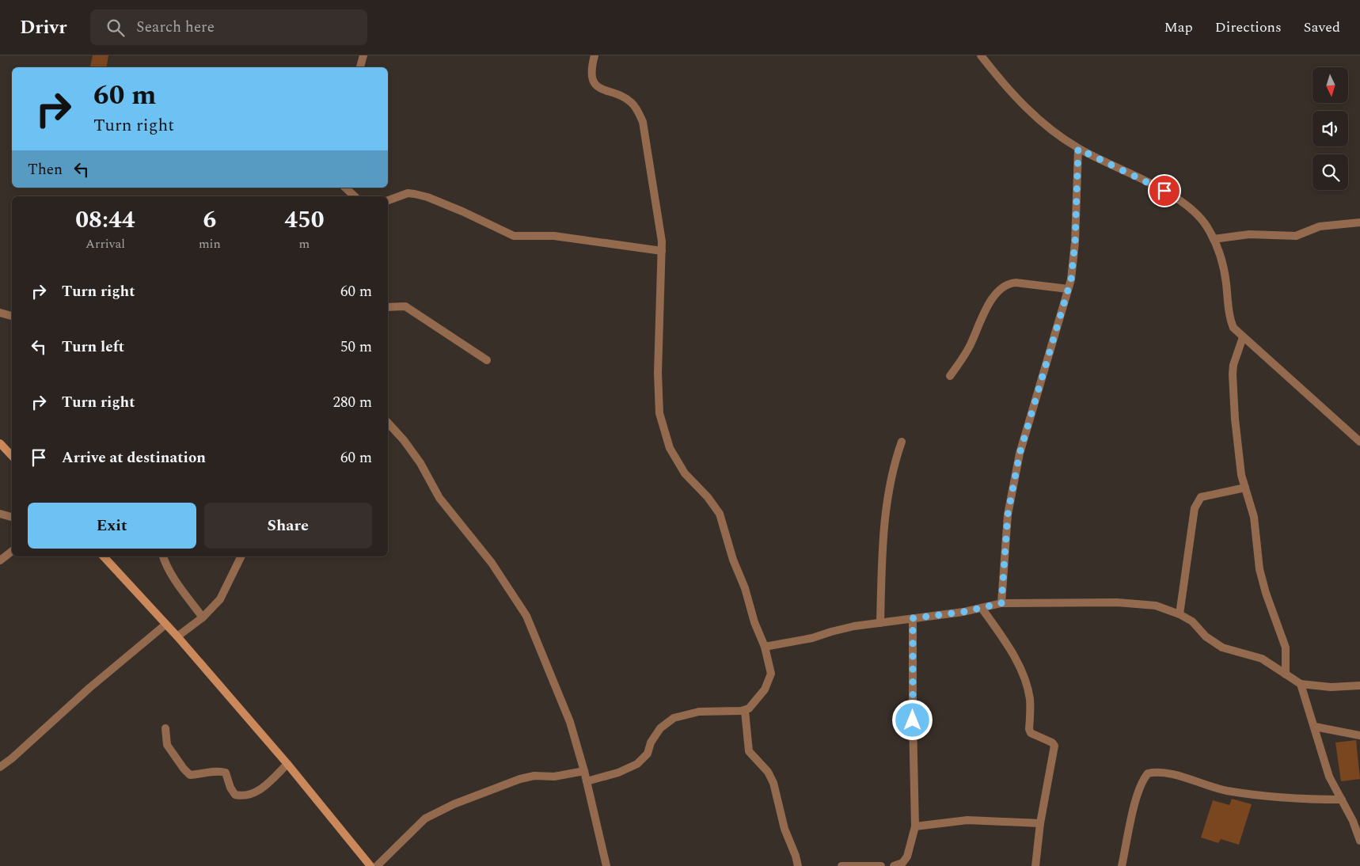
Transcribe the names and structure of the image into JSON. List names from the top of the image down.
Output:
{
  "north": "bottom",
  "page": {
    "header": "Drivr",
    "search": "Search here",
    "nav": ["Map", "Directions", "Saved"],
    "turn": ["60 m", "Turn right"],
    "then": "Then",
    "eta": [
      "08:44",
      "Arrival",
      "6",
      "min",
      "450",
      "m"
    ],
    "list": [
      {
        "name": "Turn right",
        "value": "60 m"
      },
      {
        "name": "Turn left",
        "value": "50 m"
      },
      {
        "name": "Turn right",
        "value": "280 m"
      },
      {
        "name": "Arrive at destination",
        "value": "60 m"
      }
    ],
    "buttons": ["Exit", "Share"]
  }
}
